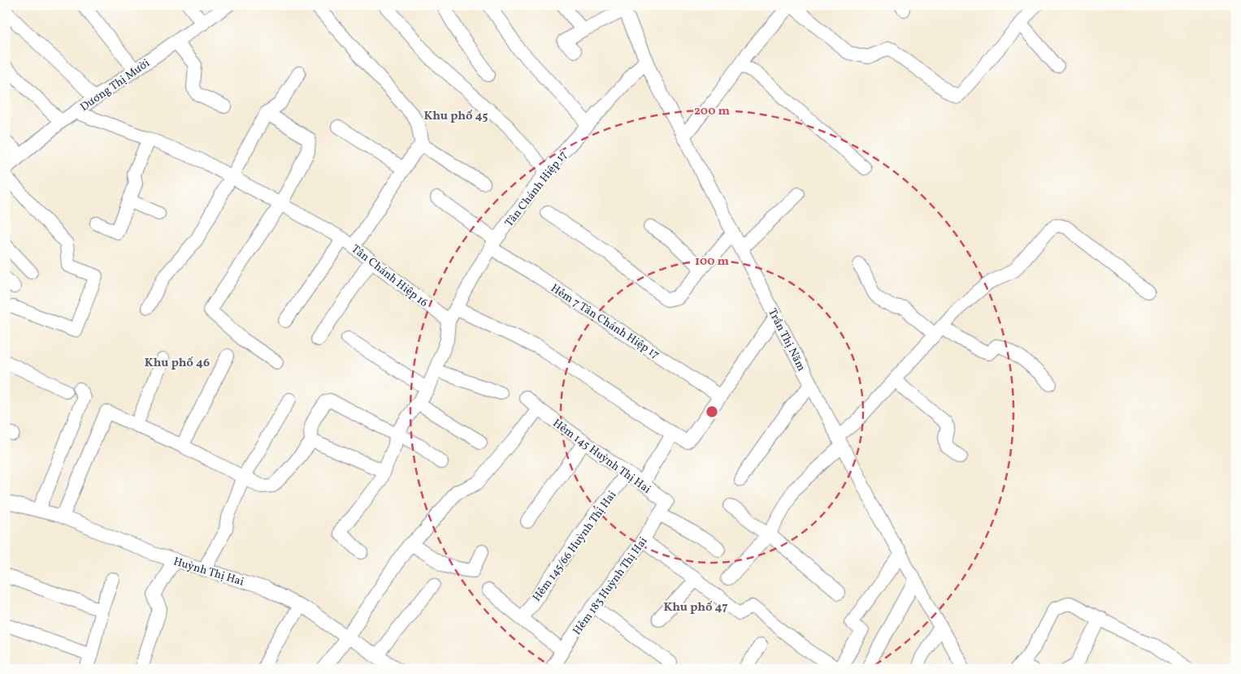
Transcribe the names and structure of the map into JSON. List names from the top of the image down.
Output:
{
  "streets": {
    "street": [
      "Dương Thị Mười",
      "Tân Chánh Hiệp 17",
      "Tân Chánh Hiệp 16",
      "Hẻm 7 Tân Chánh Hiệp 17",
      "Trần Thị Năm",
      "Hẻm 145 Huỳnh Thị Hai",
      "Hẻm 145/66 Huỳnh Thị Hai",
      "Huỳnh Thị Hai",
      "Hẻm 183 Huỳnh Thị Hai"
    ]
  },
  "crossings": [
    ["Dương Thị Mười", "Tân Chánh Hiệp 16"],
    ["Tân Chánh Hiệp 17", "Hẻm 7 Tân Chánh Hiệp 17"],
    ["Tân Chánh Hiệp 17", "Trần Thị Năm"],
    ["Hẻm 145 Huỳnh Thị Hai", "Hẻm 145/66 Huỳnh Thị Hai"],
    ["Hẻm 145 Huỳnh Thị Hai", "Hẻm 183 Huỳnh Thị Hai"]
  ],
  "districts": ["Khu phố 45", "Khu phố 46", "Khu phố 47"],
  "rings": ["200 m", "100 m"]
}
